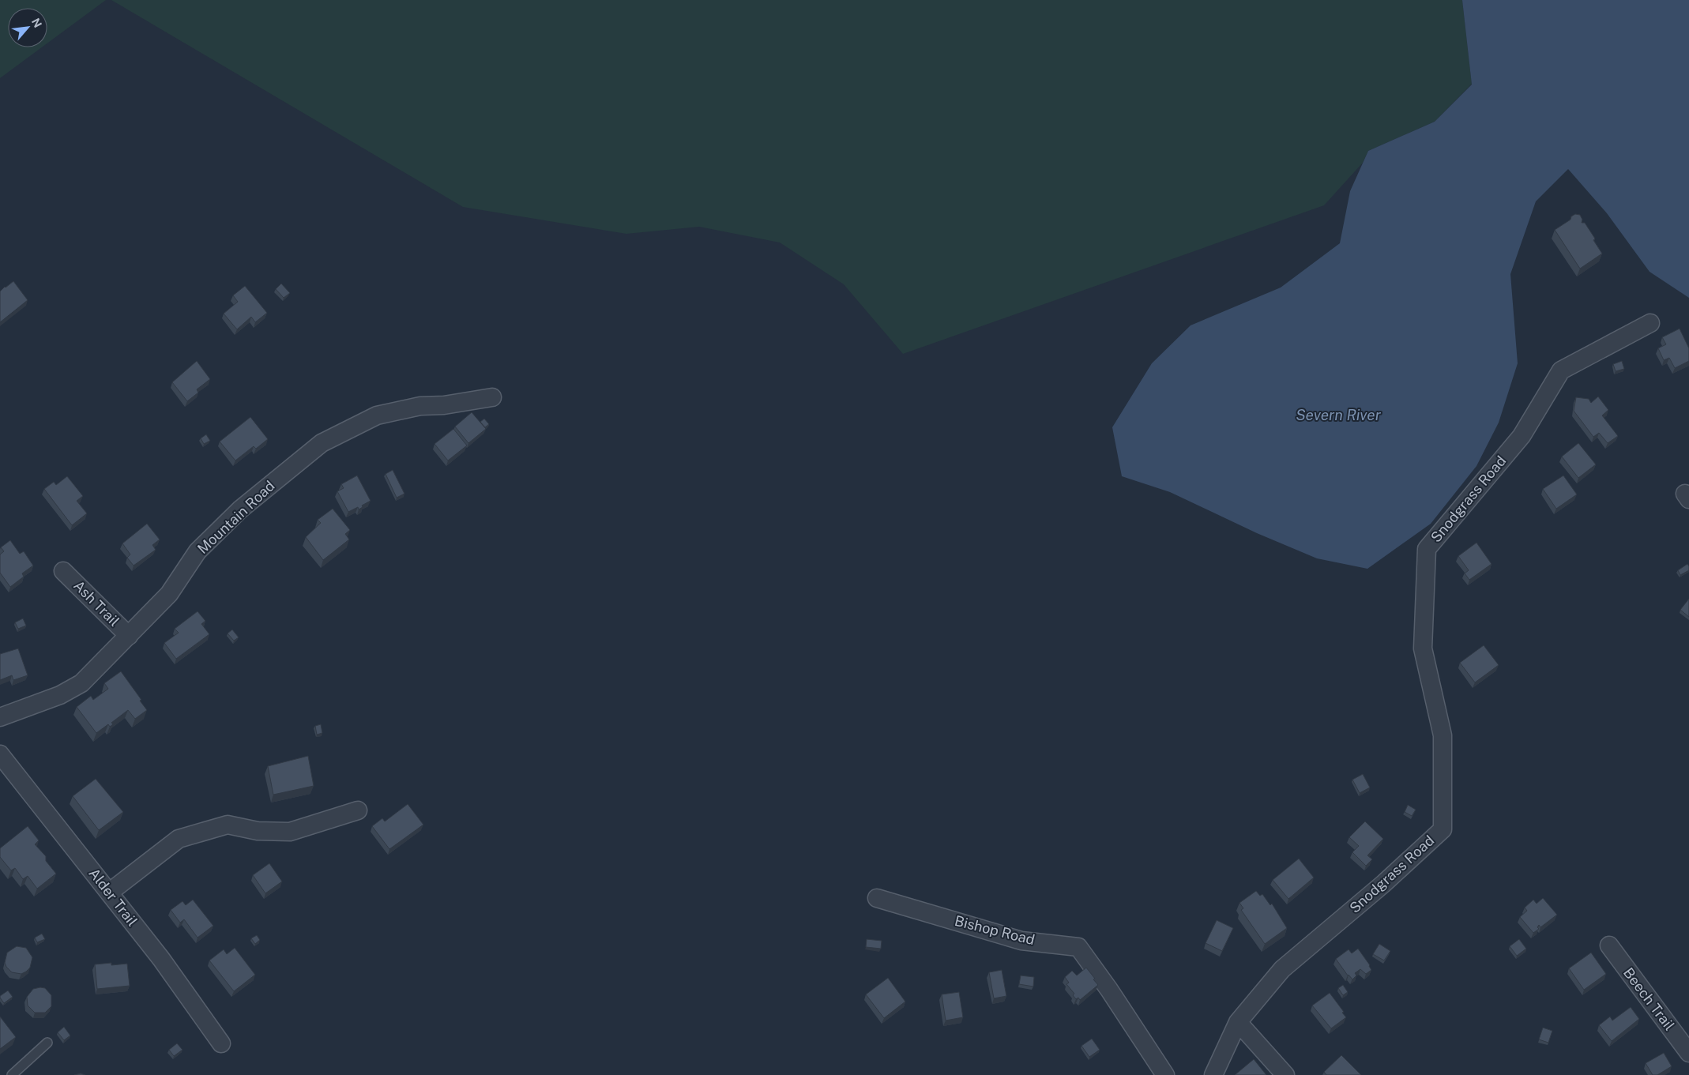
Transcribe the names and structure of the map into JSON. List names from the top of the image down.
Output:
{
  "streets": {
    "street": [
      "Snodgrass Road",
      "Mountain Road",
      "Ash Trail",
      "Alder Trail",
      "Bishop Road",
      "Beech Trail"
    ]
  },
  "crossings": [
    ["Mountain Road", "Ash Trail"]
  ],
  "water": ["Severn River"],
  "north": "top right"
}
